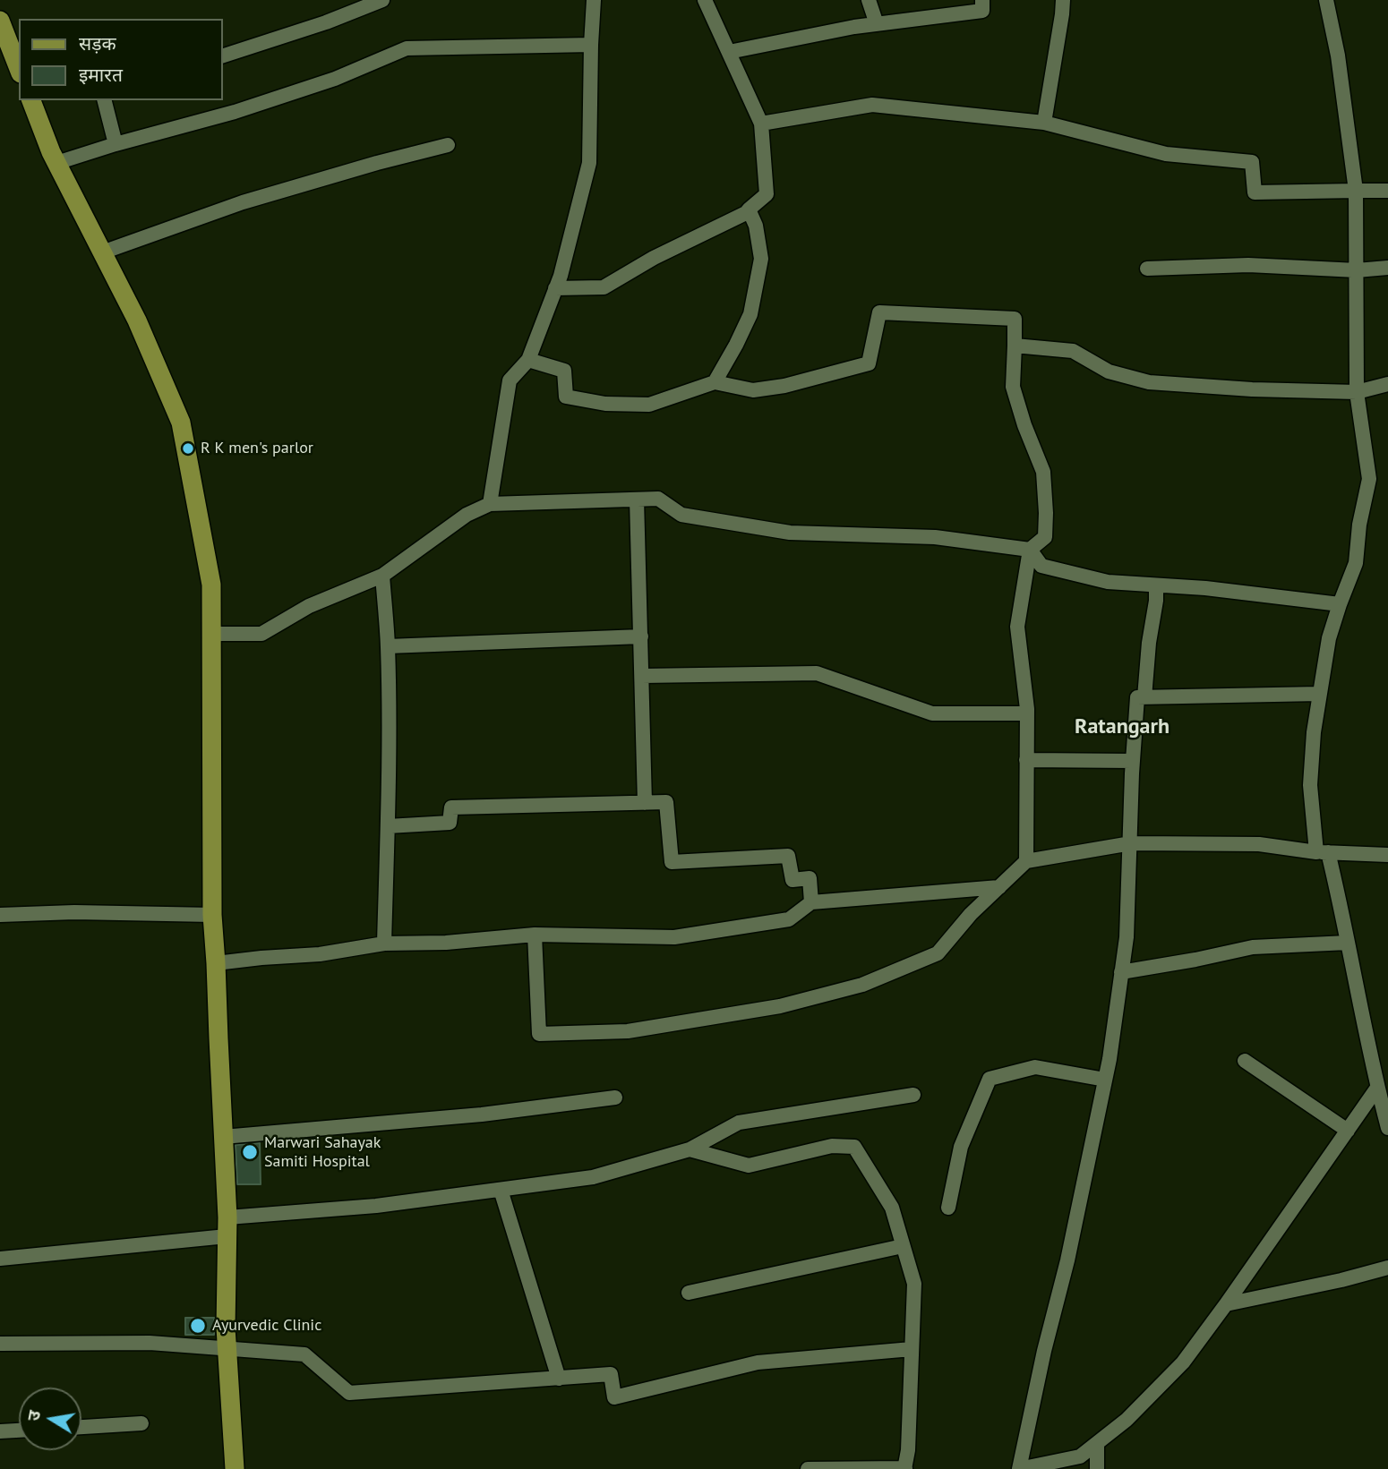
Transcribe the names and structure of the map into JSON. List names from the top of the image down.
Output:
{
  "districts": ["Ratangarh"],
  "places": ["R K men's parlor", "Marwari Sahayak Samiti Hospital", "Ayurvedic Clinic"],
  "legend": ["सड़क", "इमारत"],
  "north": "left"
}
